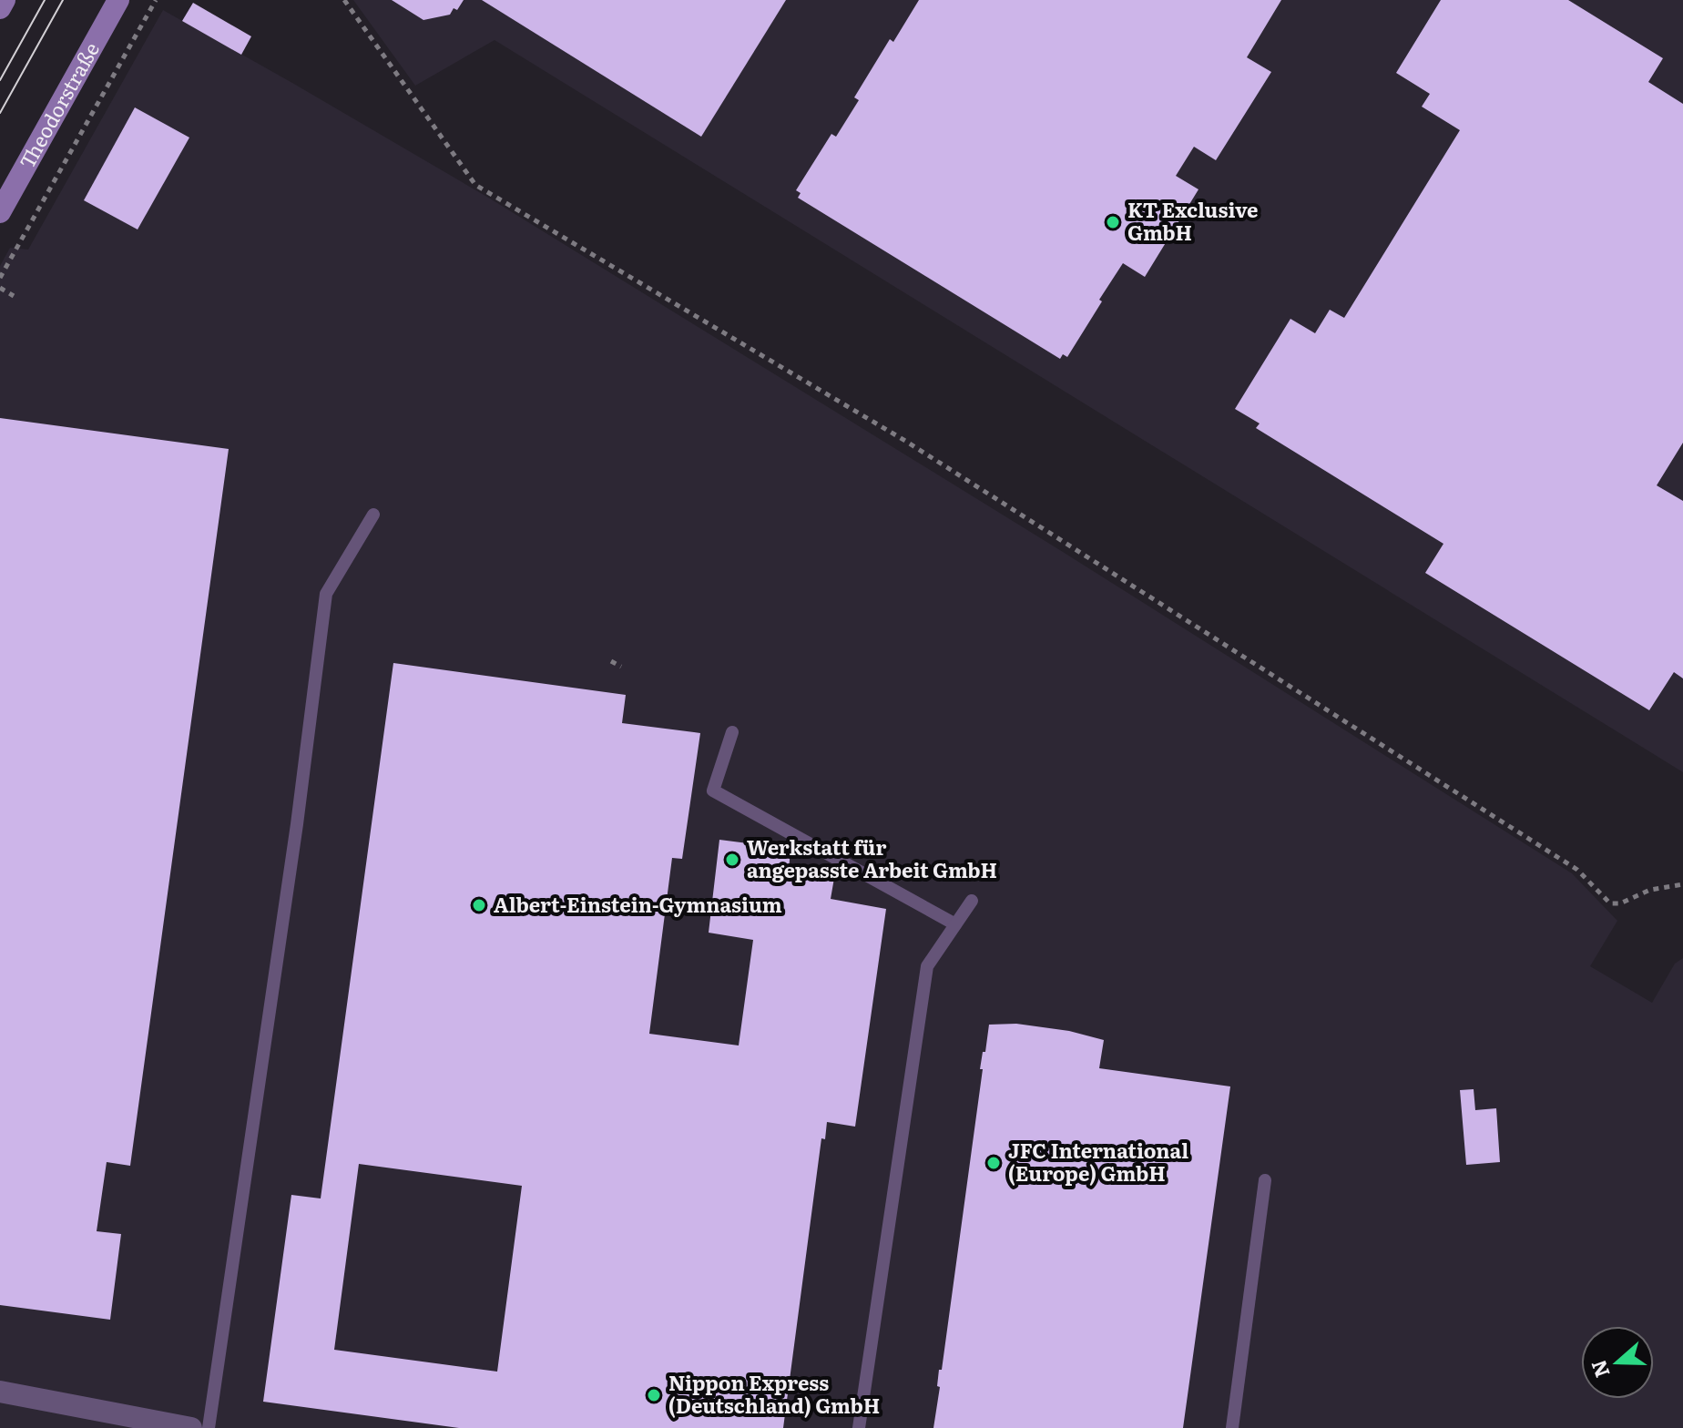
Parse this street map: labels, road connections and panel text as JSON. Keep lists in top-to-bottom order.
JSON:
{
  "streets": {
    "main road": ["Theodorstraße"]
  },
  "places": [
    "KT Exclusive GmbH",
    "Werkstatt für angepasste Arbeit GmbH",
    "Albert-Einstein-Gymnasium",
    "JFC International (Europe) GmbH",
    "Nippon Express (Deutschland) GmbH"
  ],
  "north": "left"
}
